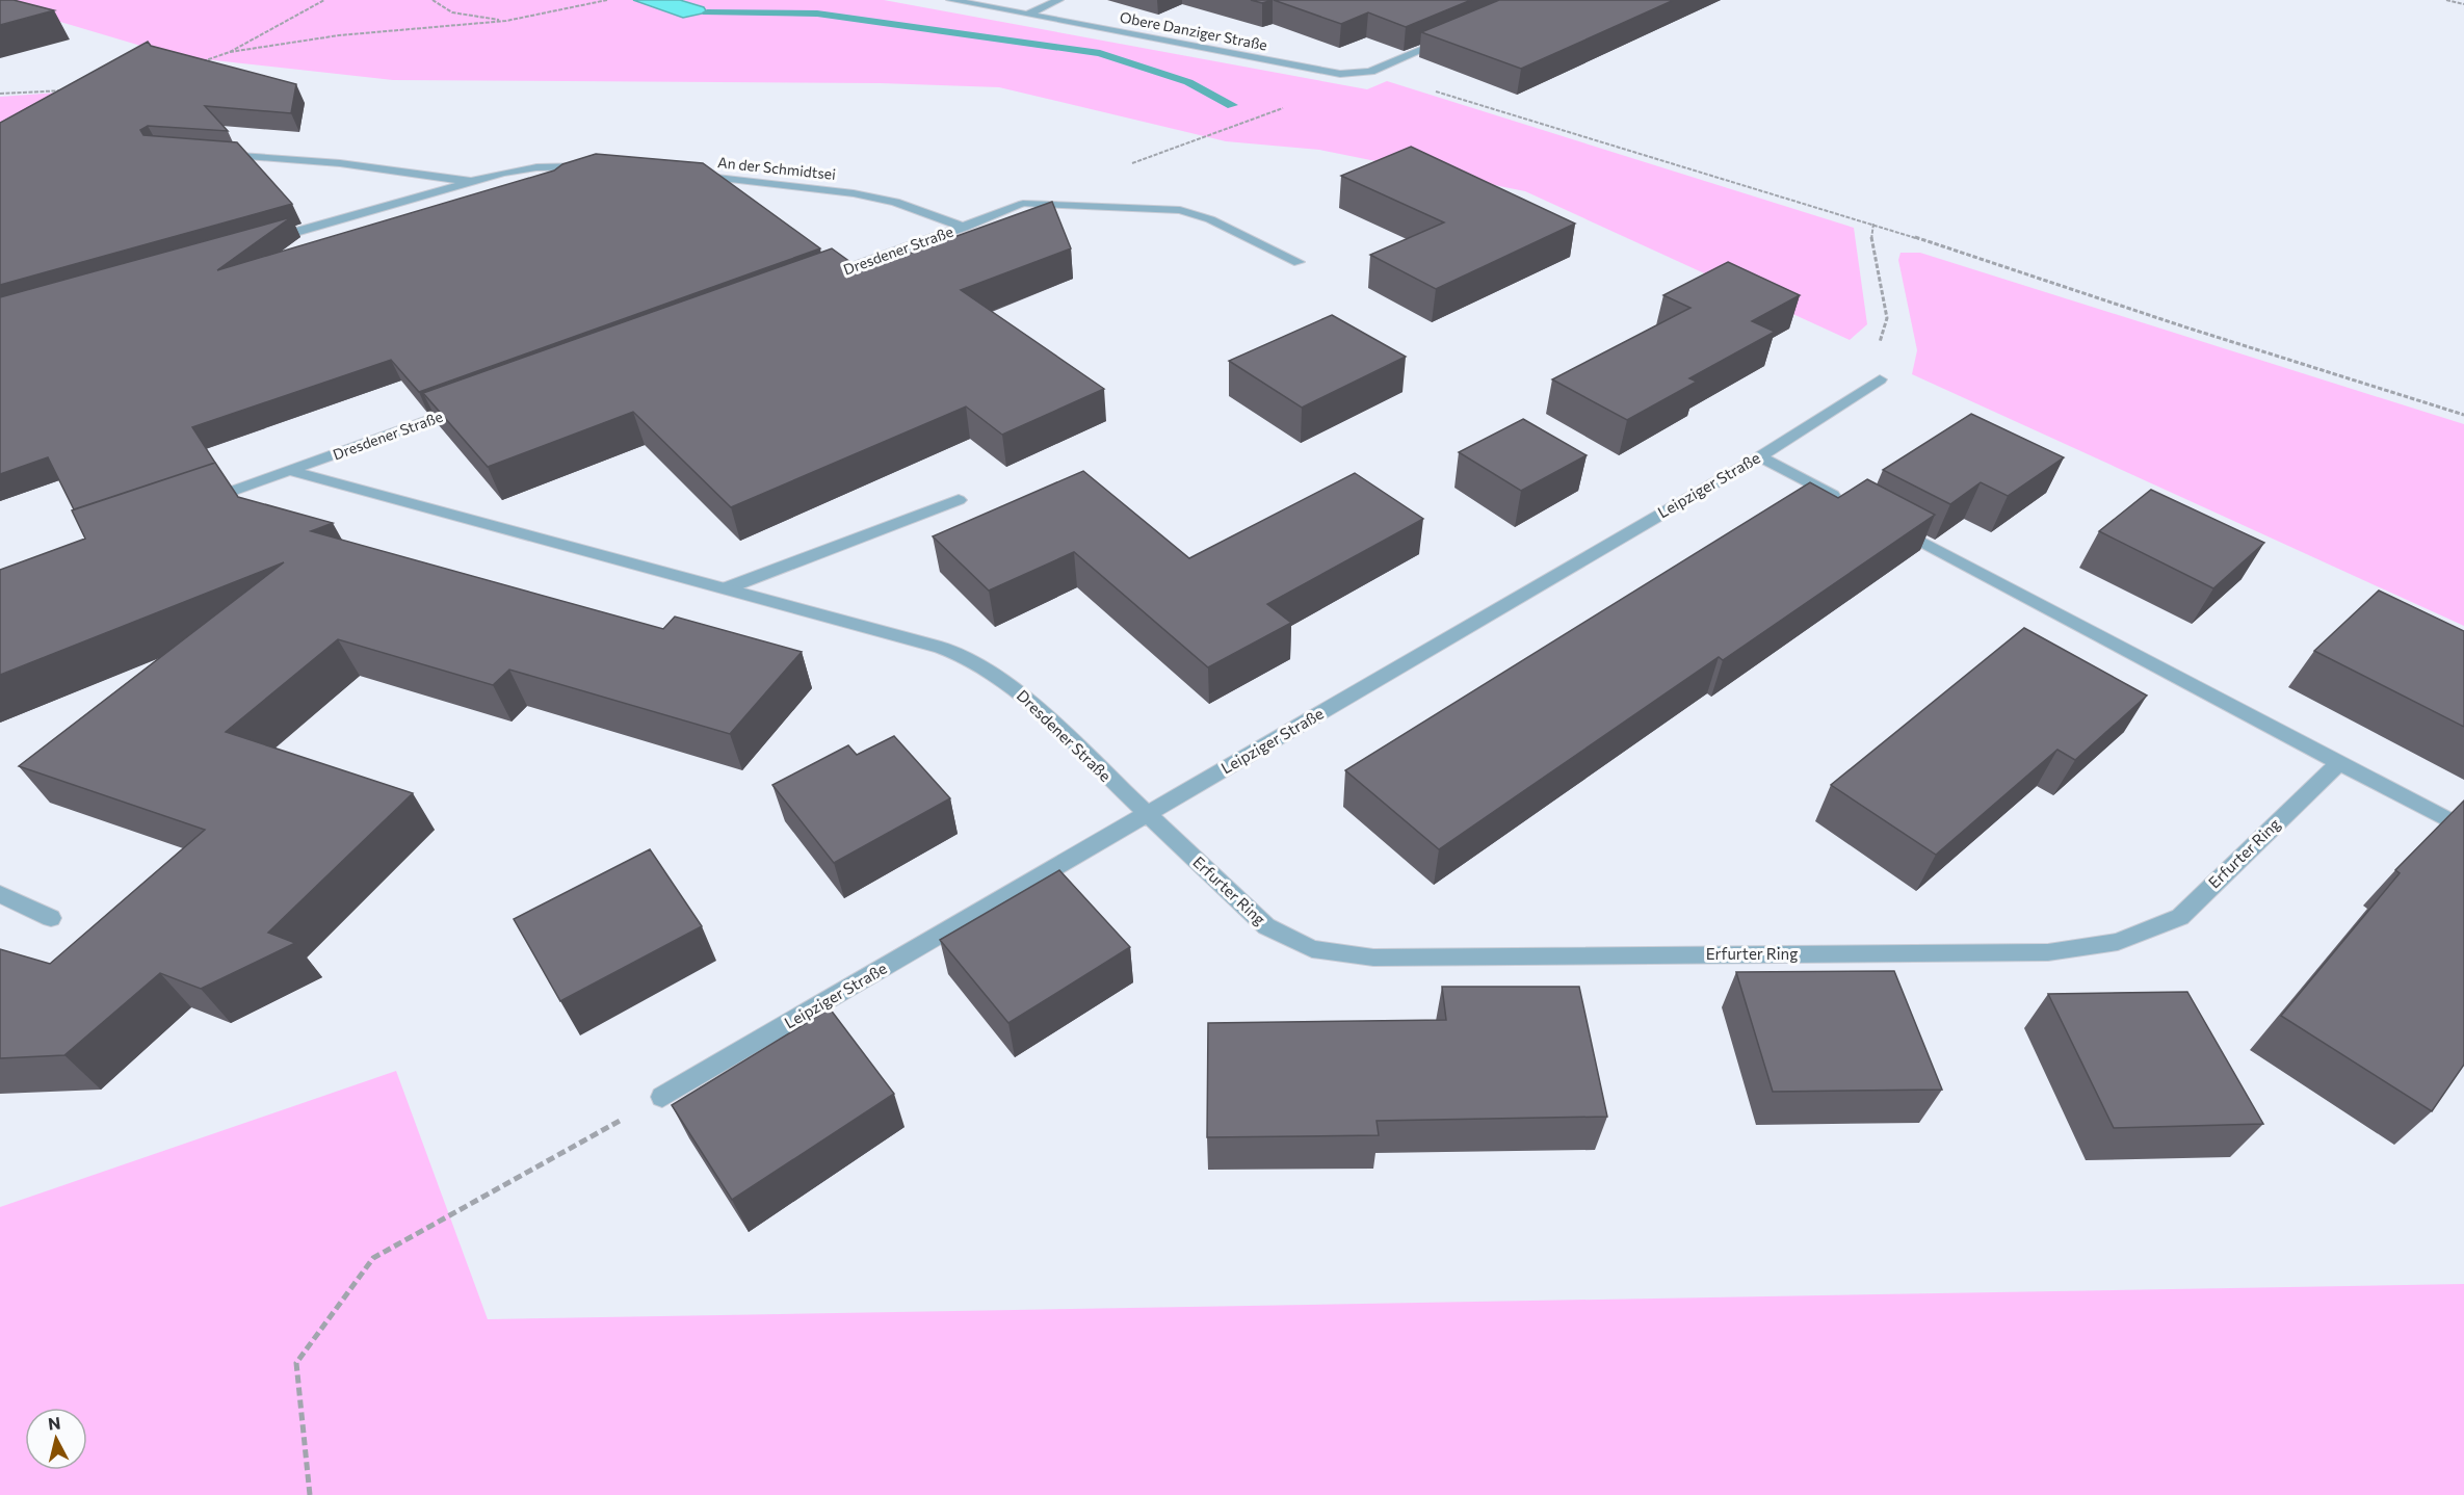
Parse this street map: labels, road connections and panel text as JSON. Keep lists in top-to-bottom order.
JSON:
{
  "streets": {
    "street": [
      "Obere Danziger Straße",
      "An der Schmidtsei",
      "Dresdener Straße",
      "Leipziger Straße",
      "Erfurter Ring"
    ]
  },
  "crossings": [
    ["An der Schmidtsei", "Dresdener Straße"],
    ["Dresdener Straße", "Leipziger Straße"],
    ["Dresdener Straße", "Erfurter Ring"],
    ["Leipziger Straße", "Erfurter Ring"]
  ],
  "north": "top"
}
